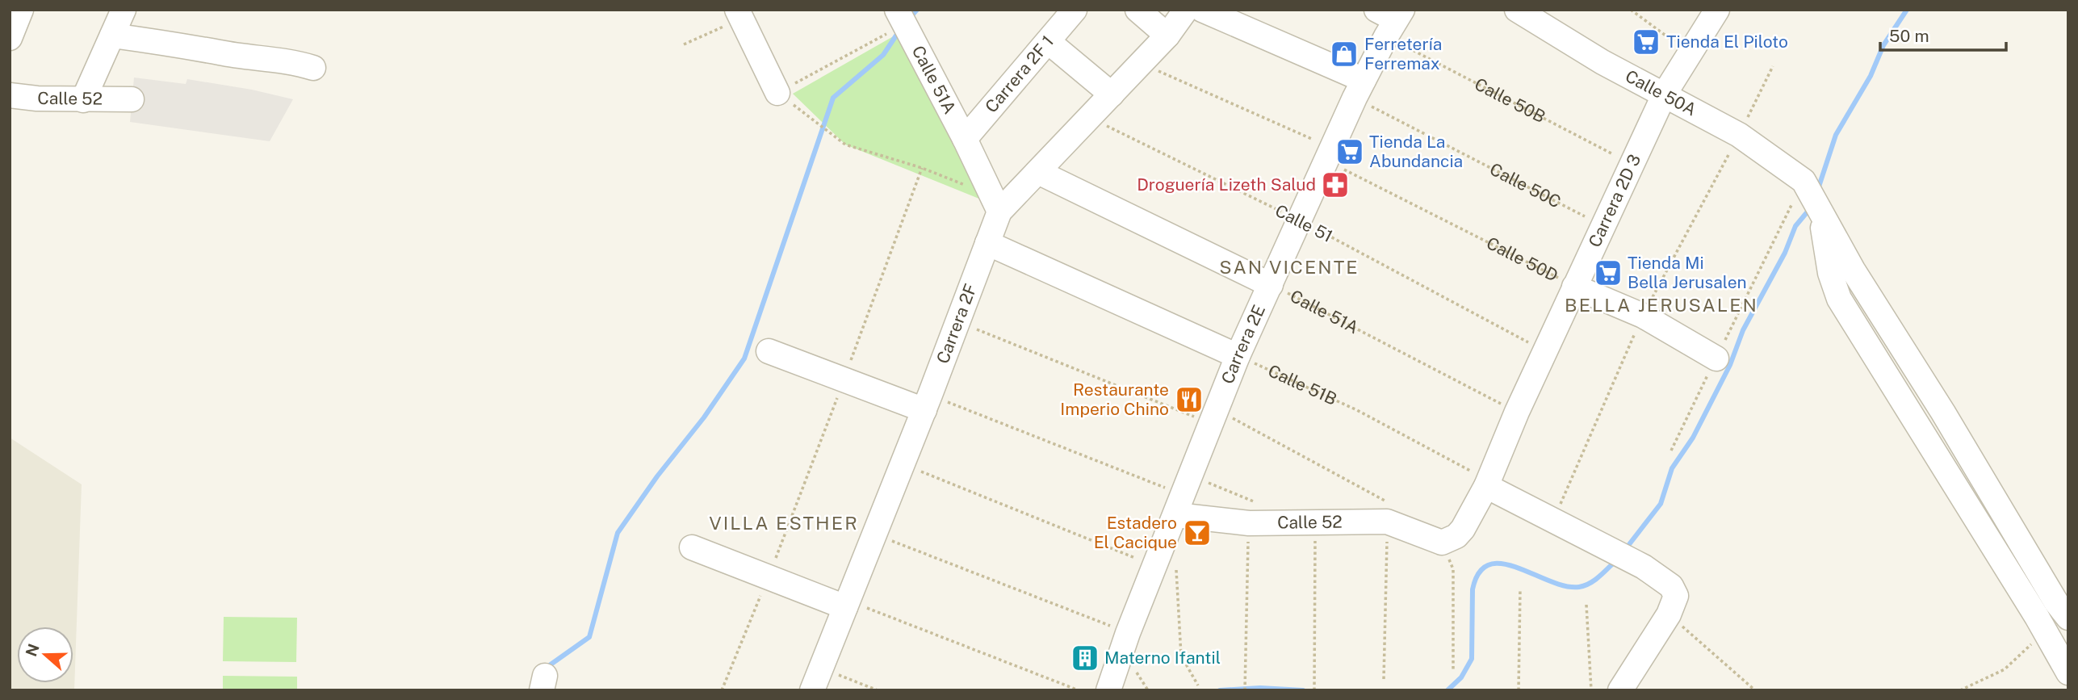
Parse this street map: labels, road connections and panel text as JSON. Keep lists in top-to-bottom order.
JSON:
{
  "streets": {
    "street": [
      "Carrera 2F 1",
      "Calle 51A",
      "Calle 50A",
      "Calle 52",
      "Carrera 2D 3",
      "Calle 50D",
      "Carrera 2F",
      "Carrera 2E"
    ],
    "path": [
      "Calle 50B",
      "Calle 50C",
      "Calle 51",
      "Calle 51B"
    ]
  },
  "crossings": [
    ["Carrera 2F 1", "Calle 51A"],
    ["Calle 51A", "Carrera 2D 3"],
    ["Calle 51A", "Carrera 2F"],
    ["Calle 51A", "Carrera 2E"],
    ["Calle 50A", "Carrera 2D 3"],
    ["Calle 52", "Carrera 2D 3"],
    ["Calle 52", "Carrera 2E"],
    ["Calle 50B", "Carrera 2D 3"],
    ["Calle 50B", "Carrera 2E"],
    ["Calle 50C", "Carrera 2D 3"],
    ["Calle 50C", "Carrera 2E"],
    ["Carrera 2D 3", "Calle 51"],
    ["Carrera 2D 3", "Calle 50D"],
    ["Carrera 2D 3", "Calle 51B"],
    ["Calle 51", "Carrera 2F"],
    ["Calle 51", "Carrera 2E"],
    ["Calle 50D", "Carrera 2F"],
    ["Calle 50D", "Carrera 2E"],
    ["Carrera 2E", "Calle 51B"]
  ],
  "districts": ["SAN VICENTE", "BELLA JERUSALEN", "VILLA ESTHER"],
  "places": {
    "supermarket": ["Tienda El Piloto", "Tienda La Abundancia", "Tienda Mi Bella Jerusalen"],
    "shop": ["Ferretería Ferremax"],
    "pharmacy": ["Droguería Lizeth Salud"],
    "restaurant": ["Restaurante Imperio Chino"],
    "bar": ["Estadero El Cacique"],
    "building": ["Materno Ifantil"]
  },
  "scale_bar": "50 m",
  "north": "left"
}
